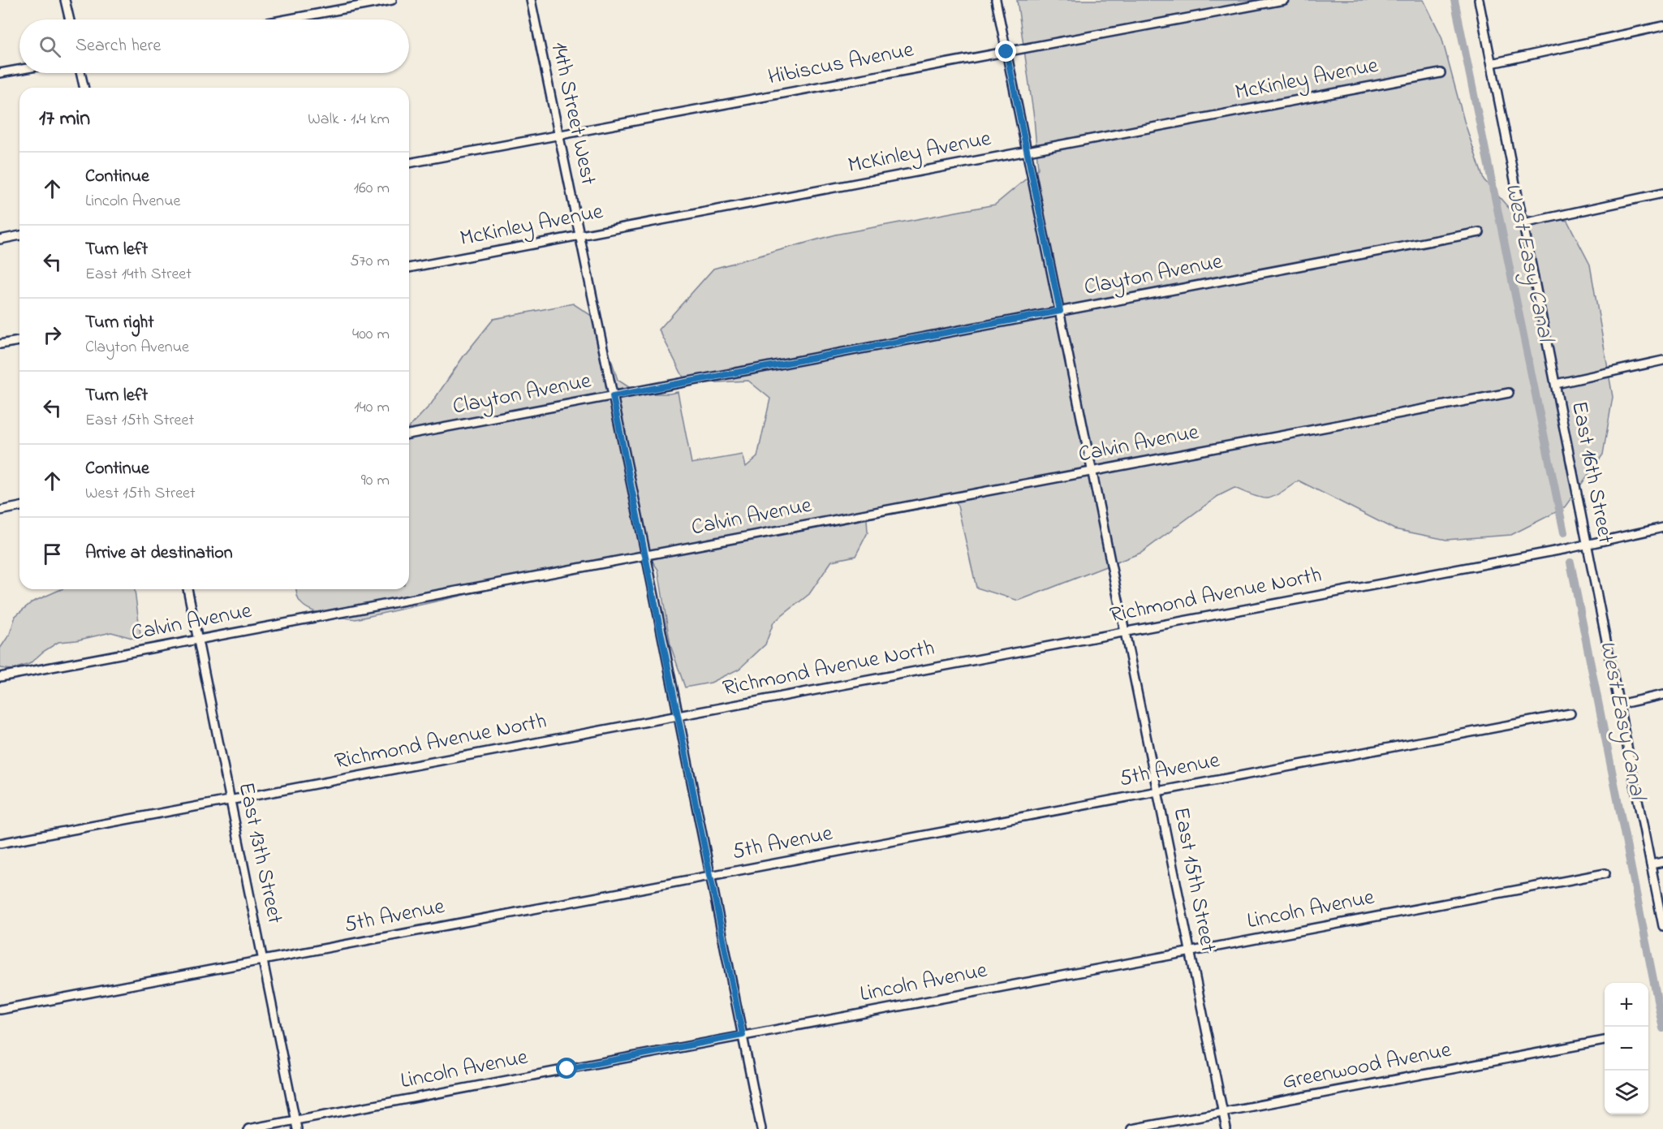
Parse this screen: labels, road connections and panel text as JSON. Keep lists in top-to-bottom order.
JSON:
{
  "streets": {
    "street": [
      "Hibiscus Avenue",
      "McKinley Avenue",
      "14th Street West",
      "Clayton Avenue",
      "Calvin Avenue",
      "East 16th Street",
      "Richmond Avenue North",
      "5th Avenue",
      "East 13th Street",
      "East 15th Street",
      "Lincoln Avenue",
      "Greenwood Avenue"
    ]
  },
  "crossings": [
    ["Hibiscus Avenue", "14th Street West"],
    ["Hibiscus Avenue", "East 15th Street"],
    ["McKinley Avenue", "14th Street West"],
    ["McKinley Avenue", "East 15th Street"],
    ["14th Street West", "Clayton Avenue"],
    ["14th Street West", "Calvin Avenue"],
    ["14th Street West", "Richmond Avenue North"],
    ["14th Street West", "5th Avenue"],
    ["14th Street West", "Lincoln Avenue"],
    ["Clayton Avenue", "East 15th Street"],
    ["Calvin Avenue", "East 13th Street"],
    ["Calvin Avenue", "East 15th Street"],
    ["East 16th Street", "Richmond Avenue North"],
    ["Richmond Avenue North", "East 13th Street"],
    ["Richmond Avenue North", "East 15th Street"],
    ["5th Avenue", "East 13th Street"],
    ["5th Avenue", "East 15th Street"],
    ["East 13th Street", "Lincoln Avenue"],
    ["East 15th Street", "Lincoln Avenue"],
    ["East 15th Street", "Greenwood Avenue"]
  ],
  "water": ["West Easy Canal"],
  "page": {
    "search": "Search here",
    "heading": ["17 min", "Walk · 1.4 km"],
    "list": [
      ["Continue", "Lincoln Avenue", "160 m"],
      ["Turn left", "East 14th Street", "570 m"],
      ["Turn right", "Clayton Avenue", "400 m"],
      ["Turn left", "East 15th Street", "140 m"],
      ["Continue", "West 15th Street", "90 m"],
      "Arrive at destination"
    ],
    "map_buttons": ["+", "−"]
  }
}
